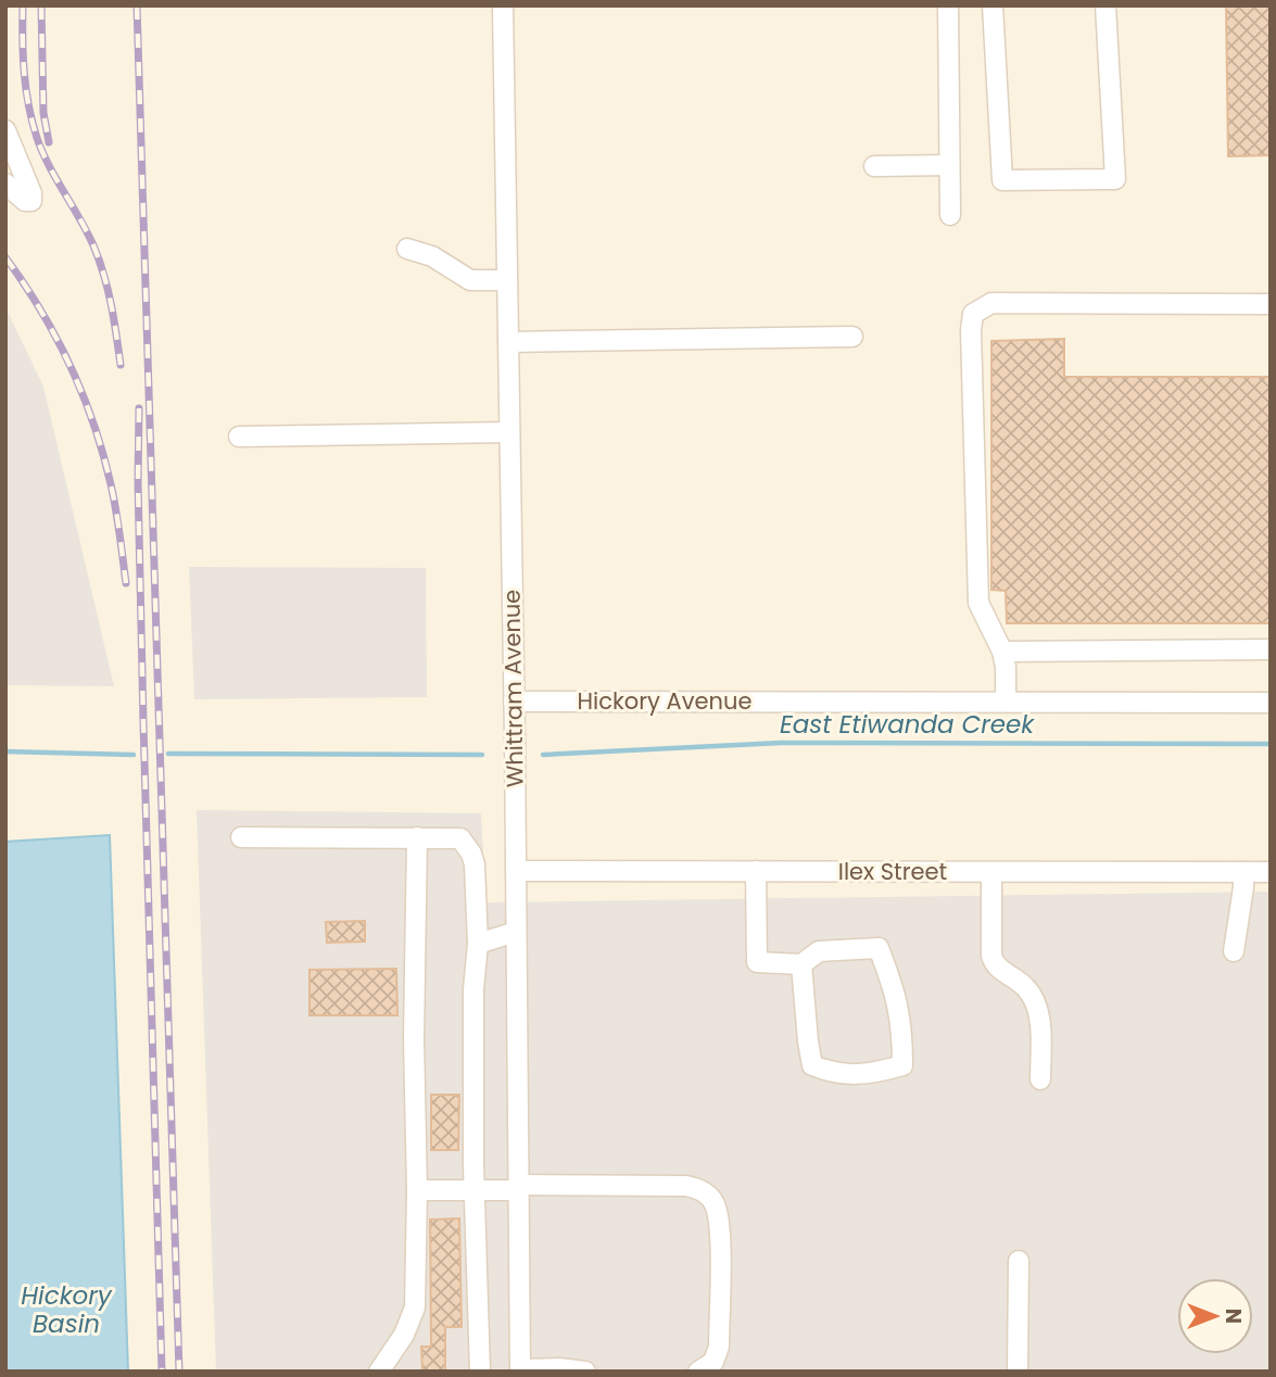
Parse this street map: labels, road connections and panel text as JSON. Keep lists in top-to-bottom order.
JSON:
{
  "streets": {
    "street": ["Whittram Avenue", "Hickory Avenue", "Ilex Street"]
  },
  "crossings": [
    ["Whittram Avenue", "Hickory Avenue"],
    ["Whittram Avenue", "Ilex Street"]
  ],
  "water": ["East Etiwanda Creek", "Hickory Basin"],
  "north": "right"
}
